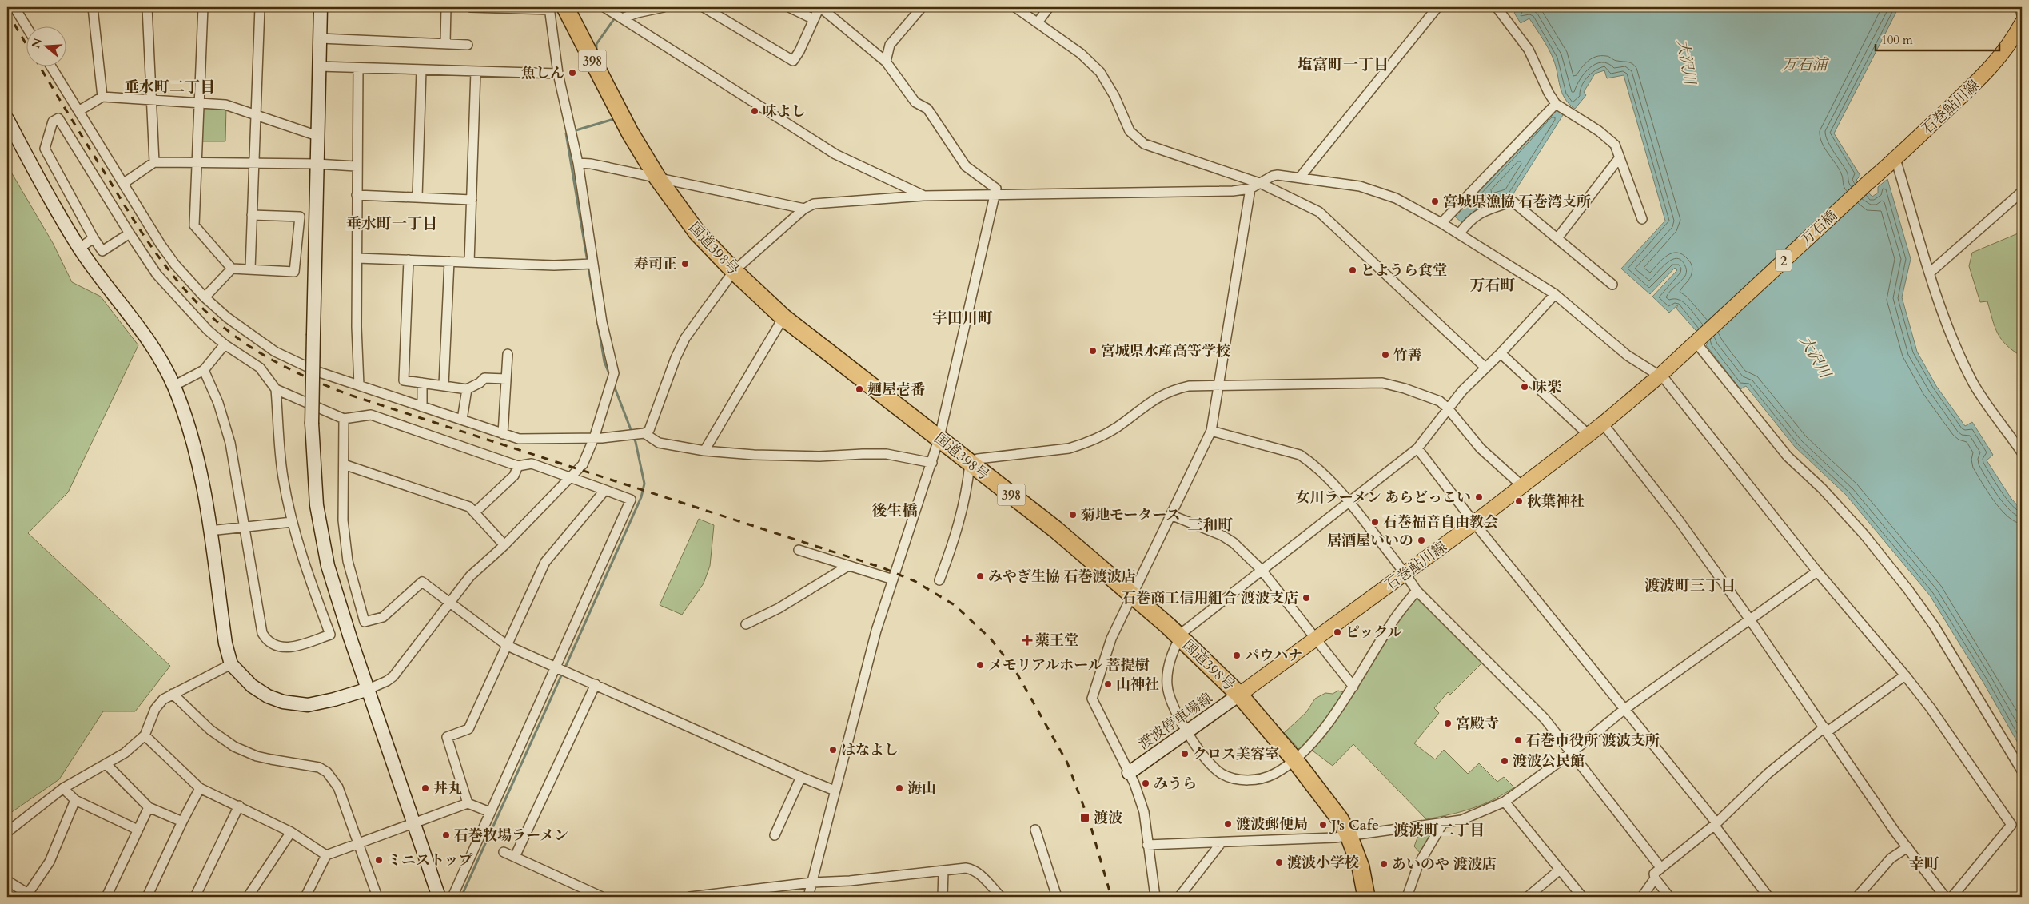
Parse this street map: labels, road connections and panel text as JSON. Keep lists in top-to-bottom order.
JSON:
{
  "streets": {
    "highway": ["398", "国道398号"],
    "main road": ["石巻鮎川線", "万石橋", "2"],
    "street": ["渡波停車場線"]
  },
  "crossings": [
    ["石巻鮎川線", "万石橋"],
    ["石巻鮎川線", "国道398号"],
    ["石巻鮎川線", "渡波停車場線"],
    ["国道398号", "渡波停車場線"]
  ],
  "districts": [
    "塩富町一丁目",
    "垂水町二丁目",
    "垂水町一丁目",
    "万石町",
    "宇田川町",
    "後生橋",
    "三和町",
    "渡波町三丁目",
    "渡波町二丁目",
    "幸町"
  ],
  "water": ["大沢川", "万石浦"],
  "places": {
    "other": [
      "魚しん",
      "味よし",
      "宮城県漁協 石巻湾支所",
      "寿司正",
      "とようら食堂",
      "宮城県水産高等学校",
      "竹善",
      "味楽",
      "麺屋壱番",
      "女川ラーメン あらどっこい",
      "秋葉神社",
      "菊地モータース",
      "石巻福音自由教会",
      "居酒屋いいの",
      "みやぎ生協 石巻渡波店",
      "石巻商工信用組合 渡波支店",
      "ピックル",
      "パウハナ",
      "メモリアルホール 菩提樹",
      "山神社",
      "宮殿寺",
      "石巻市役所 渡波支所",
      "はなよし",
      "クロス美容室",
      "渡波公民館",
      "みうら",
      "丼丸",
      "海山",
      "渡波郵便局",
      "J's Cafe",
      "石巻牧場ラーメン",
      "ミニストップ",
      "渡波小学校",
      "あいのや 渡波店"
    ],
    "health": ["薬王堂"],
    "transit": ["渡波"]
  },
  "scale_bar": "100 m",
  "north": "left"
}
